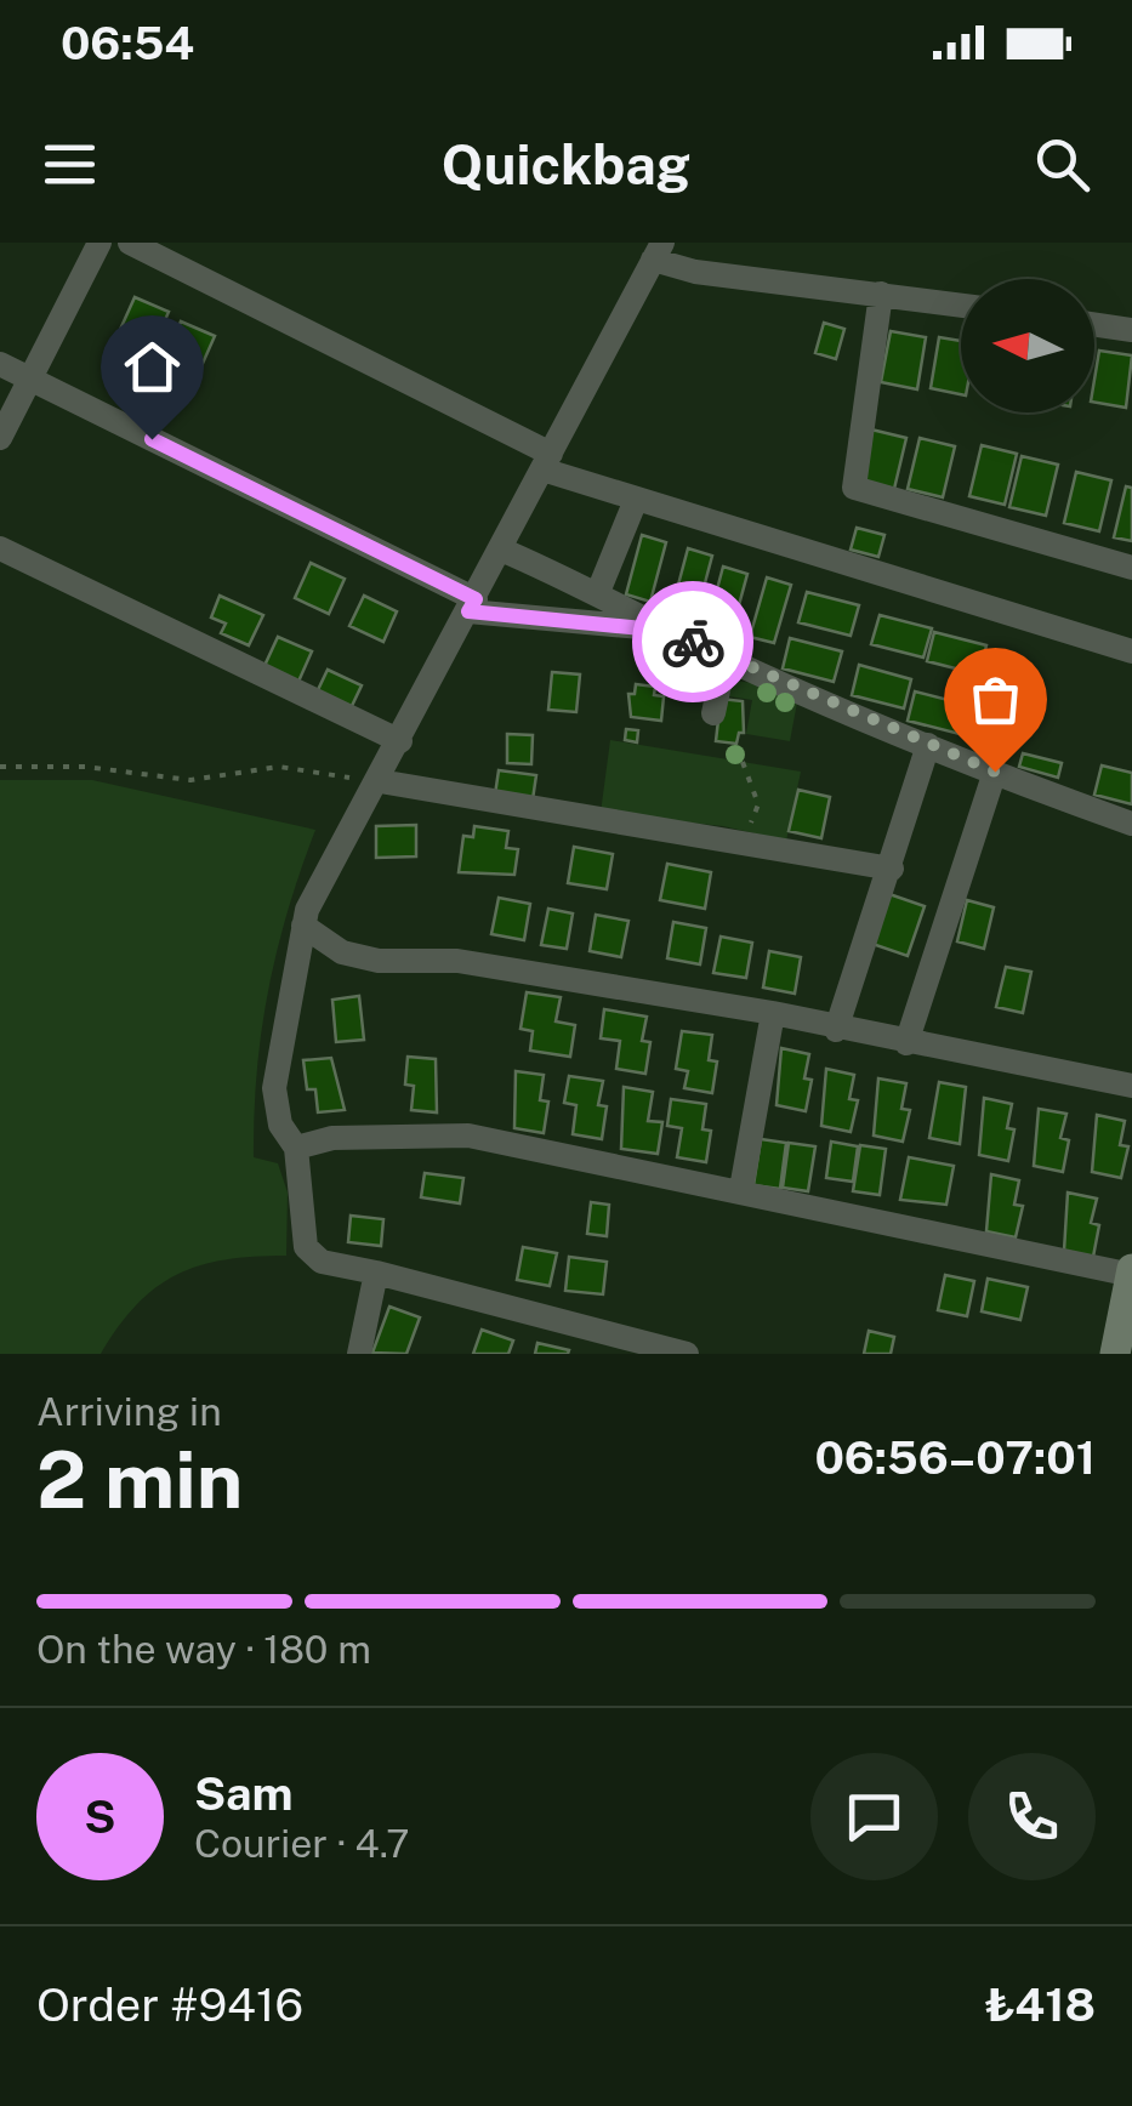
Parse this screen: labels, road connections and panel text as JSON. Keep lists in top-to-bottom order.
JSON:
{
  "north": "left",
  "page": {
    "status": "06:54",
    "header": "Quickbag",
    "heading": ["2 min", "Arriving in", "06:56–07:01"],
    "panel": [
      "Sam",
      "Courier · 4.7",
      "Order #9416",
      "₺418"
    ],
    "bar": "On the way · 180 m",
    "round": "S"
  }
}
